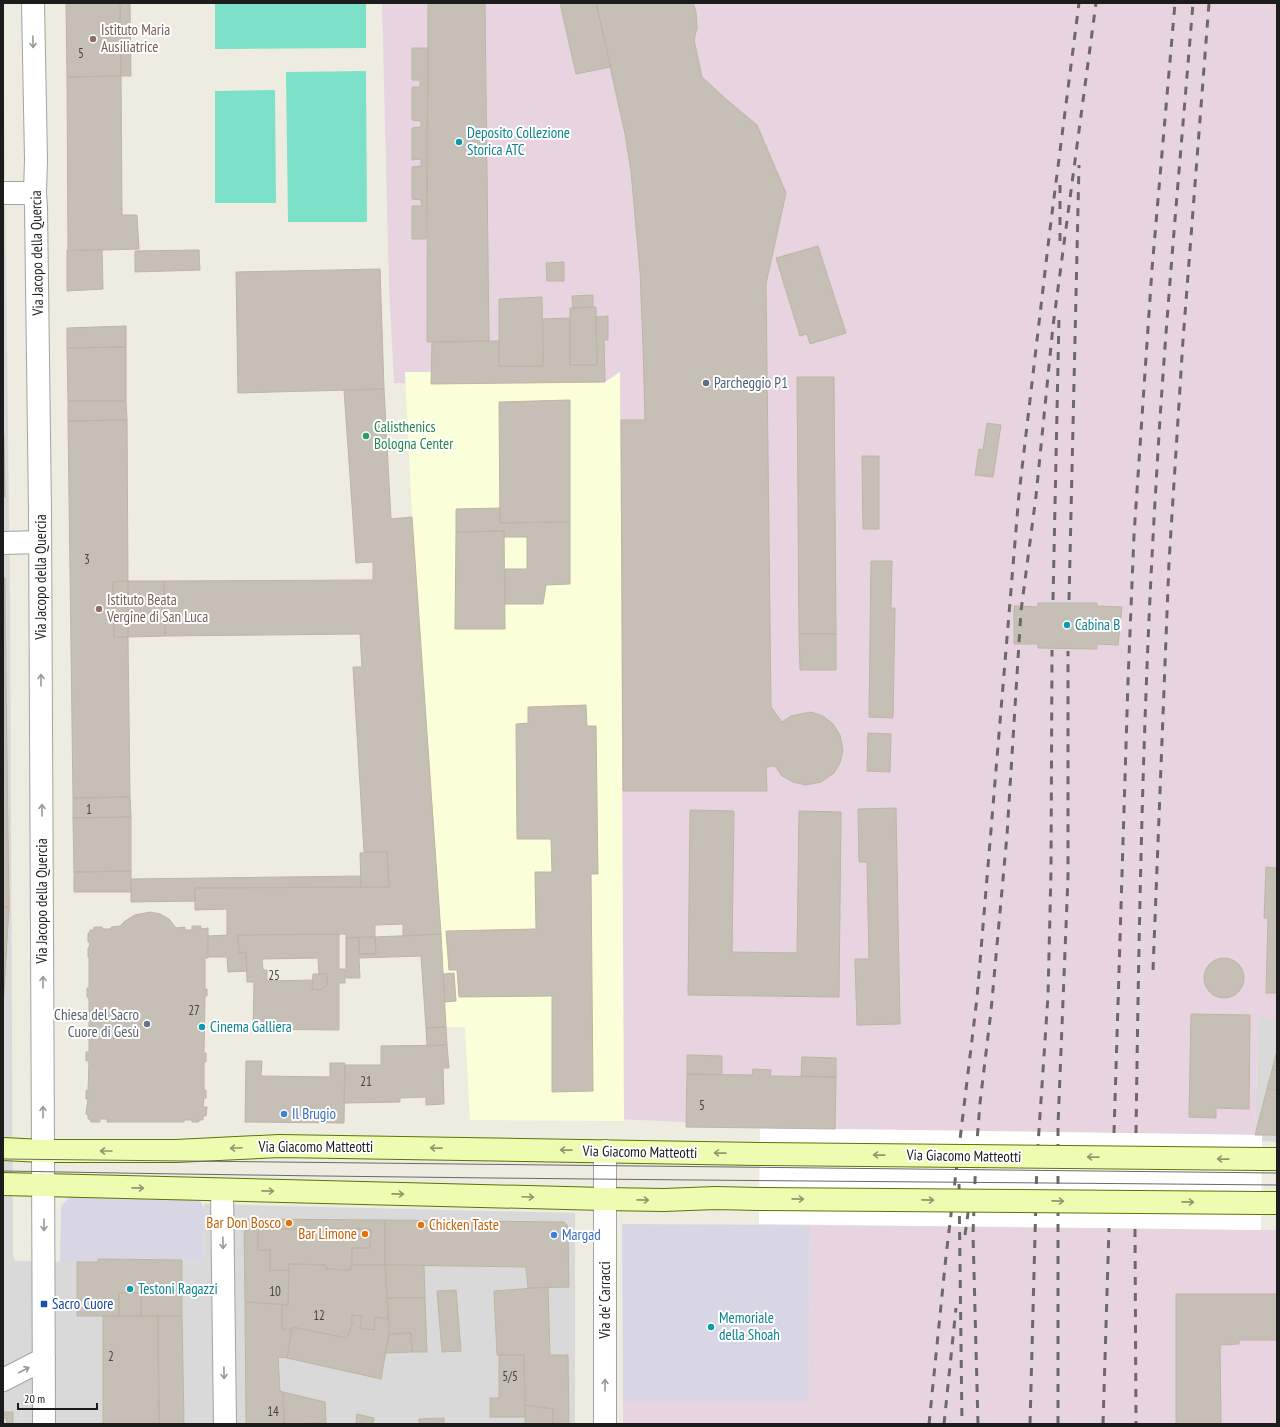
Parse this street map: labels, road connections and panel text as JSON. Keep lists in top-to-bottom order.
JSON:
{
  "streets": {
    "main road": ["Via Giacomo Matteotti"],
    "street": ["Via Jacopo della Quercia", "Via de' Carracci"]
  },
  "crossings": [
    ["Via Jacopo della Quercia", "Via Giacomo Matteotti"],
    ["Via Giacomo Matteotti", "Via de' Carracci"]
  ],
  "one_way": ["Via de' Carracci"],
  "places": {
    "other": [
      "Istituto Maria Ausiliatrice",
      "Deposito Collezione Storica ATC",
      "Parcheggio P1",
      "Calisthenics Bologna Center",
      "Istituto Beata Vergine di San Luca",
      "Cabina B",
      "Chiesa del Sacro Cuore di Gesù",
      "Cinema Galliera",
      "Il Brugio",
      "Bar Don Bosco",
      "Chicken Taste",
      "Bar Limone",
      "Margad",
      "Testoni Ragazzi",
      "Memoriale della Shoah"
    ],
    "transit": ["Sacro Cuore"]
  },
  "house_numbers": [
    "5",
    "3",
    "1",
    "25",
    "27",
    "21",
    "5",
    "10",
    "12",
    "2",
    "5/5",
    "14"
  ],
  "scale_bar": "20 m"
}
